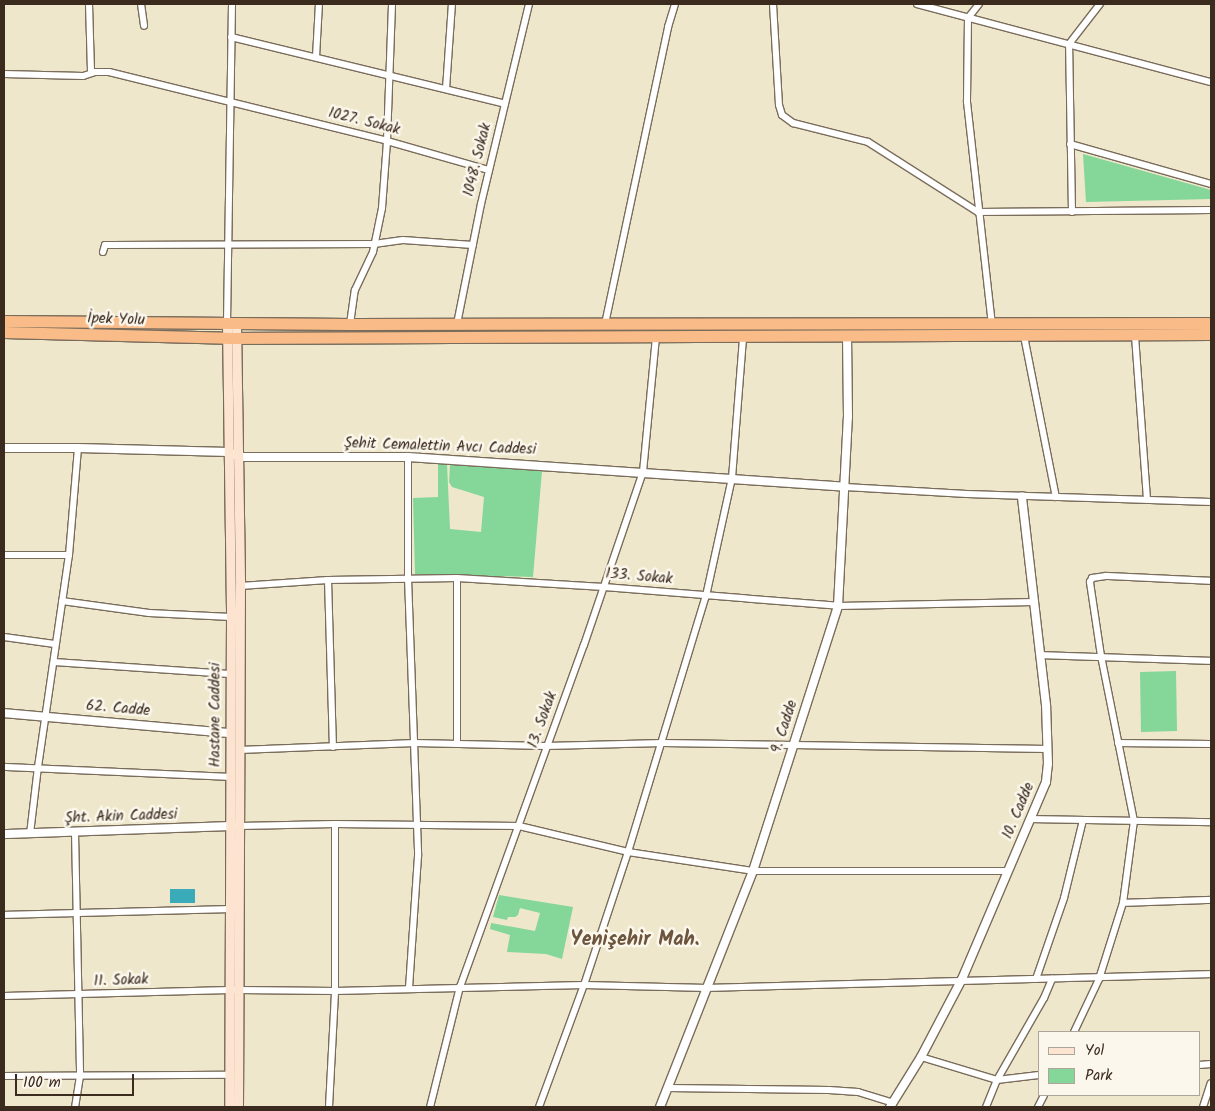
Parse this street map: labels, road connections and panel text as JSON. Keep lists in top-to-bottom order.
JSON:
{
  "streets": {
    "highway": ["İpek Yolu"],
    "main road": ["Hastane Caddesi"],
    "street": [
      "1027. Sokak",
      "1048. Sokak",
      "Şehit Cemalettin Avcı Caddesi",
      "133. Sokak",
      "62. Cadde",
      "13. Sokak",
      "9. Cadde",
      "10. Cadde",
      "Şht. Akin Caddesi",
      "11. Sokak"
    ]
  },
  "crossings": [
    ["1027. Sokak", "1048. Sokak"],
    ["İpek Yolu", "Hastane Caddesi"],
    ["İpek Yolu", "13. Sokak"],
    ["İpek Yolu", "9. Cadde"],
    ["Şehit Cemalettin Avcı Caddesi", "Hastane Caddesi"],
    ["Şehit Cemalettin Avcı Caddesi", "13. Sokak"],
    ["Şehit Cemalettin Avcı Caddesi", "9. Cadde"],
    ["133. Sokak", "Hastane Caddesi"],
    ["133. Sokak", "13. Sokak"],
    ["133. Sokak", "9. Cadde"],
    ["133. Sokak", "10. Cadde"],
    ["62. Cadde", "Hastane Caddesi"],
    ["Hastane Caddesi", "Şht. Akin Caddesi"],
    ["Hastane Caddesi", "11. Sokak"],
    ["13. Sokak", "11. Sokak"],
    ["9. Cadde", "11. Sokak"],
    ["10. Cadde", "11. Sokak"]
  ],
  "districts": ["Yenişehir Mah."],
  "legend": ["Yol", "Park"],
  "scale_bar": "100 m"
}
